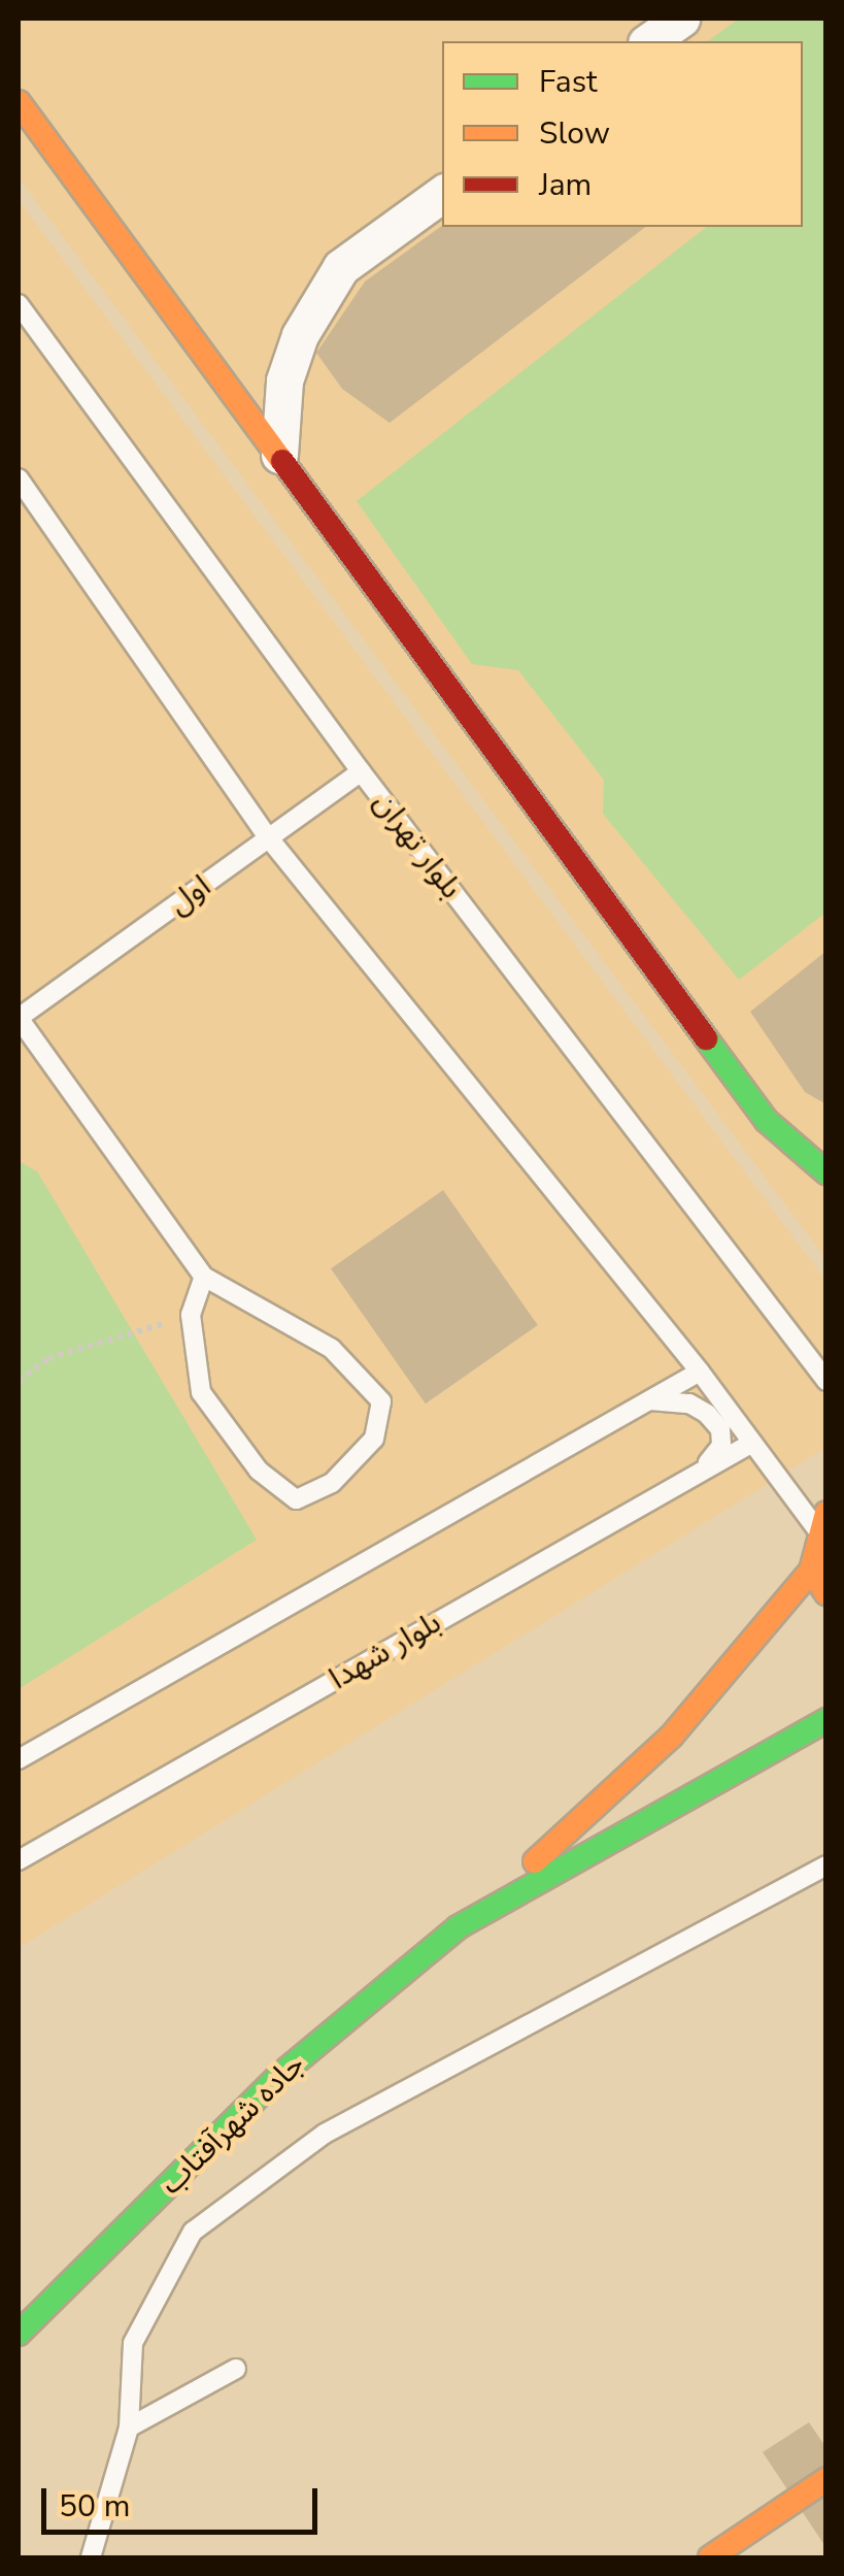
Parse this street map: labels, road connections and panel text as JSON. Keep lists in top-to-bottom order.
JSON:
{
  "streets": {
    "main road": ["جاده شهرآفتاب"],
    "lane": ["بلوار تهران", "اول", "بلوار شهدا"]
  },
  "crossings": [
    ["بلوار تهران", "اول"]
  ],
  "legend": ["Fast", "Slow", "Jam"],
  "scale_bar": "50 m"
}
